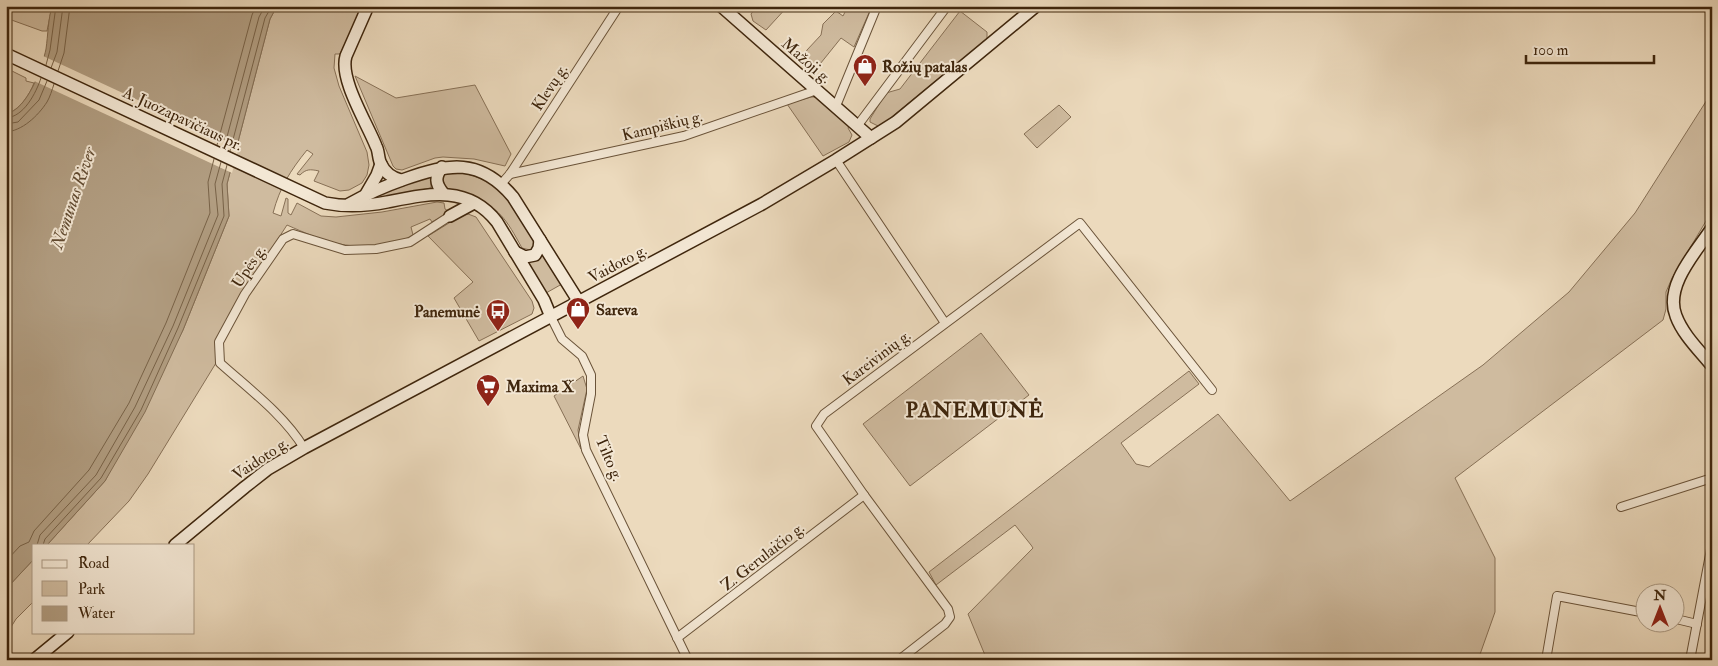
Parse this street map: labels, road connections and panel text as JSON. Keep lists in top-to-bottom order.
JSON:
{
  "streets": {
    "main road": [
      "Mažoji g.",
      "A. Juozapavičiaus pr.",
      "Vaidoto g.",
      "Tilto g."
    ],
    "street": [
      "Klevų g.",
      "Kampiškių g.",
      "Upės g.",
      "Kareivinių g.",
      "Z. Gerulaičio g."
    ]
  },
  "crossings": [
    ["Mažoji g.", "Kampiškių g."],
    ["Mažoji g.", "Vaidoto g."],
    ["Klevų g.", "Kampiškių g."],
    ["A. Juozapavičiaus pr.", "Tilto g."],
    ["Vaidoto g.", "Upės g."],
    ["Vaidoto g.", "Tilto g."],
    ["Kareivinių g.", "Z. Gerulaičio g."],
    ["Tilto g.", "Z. Gerulaičio g."]
  ],
  "districts": ["PANEMUNĖ"],
  "water": ["Nemunas River"],
  "places": {
    "shop": ["Rožių patalas", "Sareva"],
    "bus stop": ["Panemunė"],
    "supermarket": ["Maxima X"]
  },
  "legend": ["Road", "Park", "Water"],
  "scale_bar": "100 m",
  "north": "top"
}
